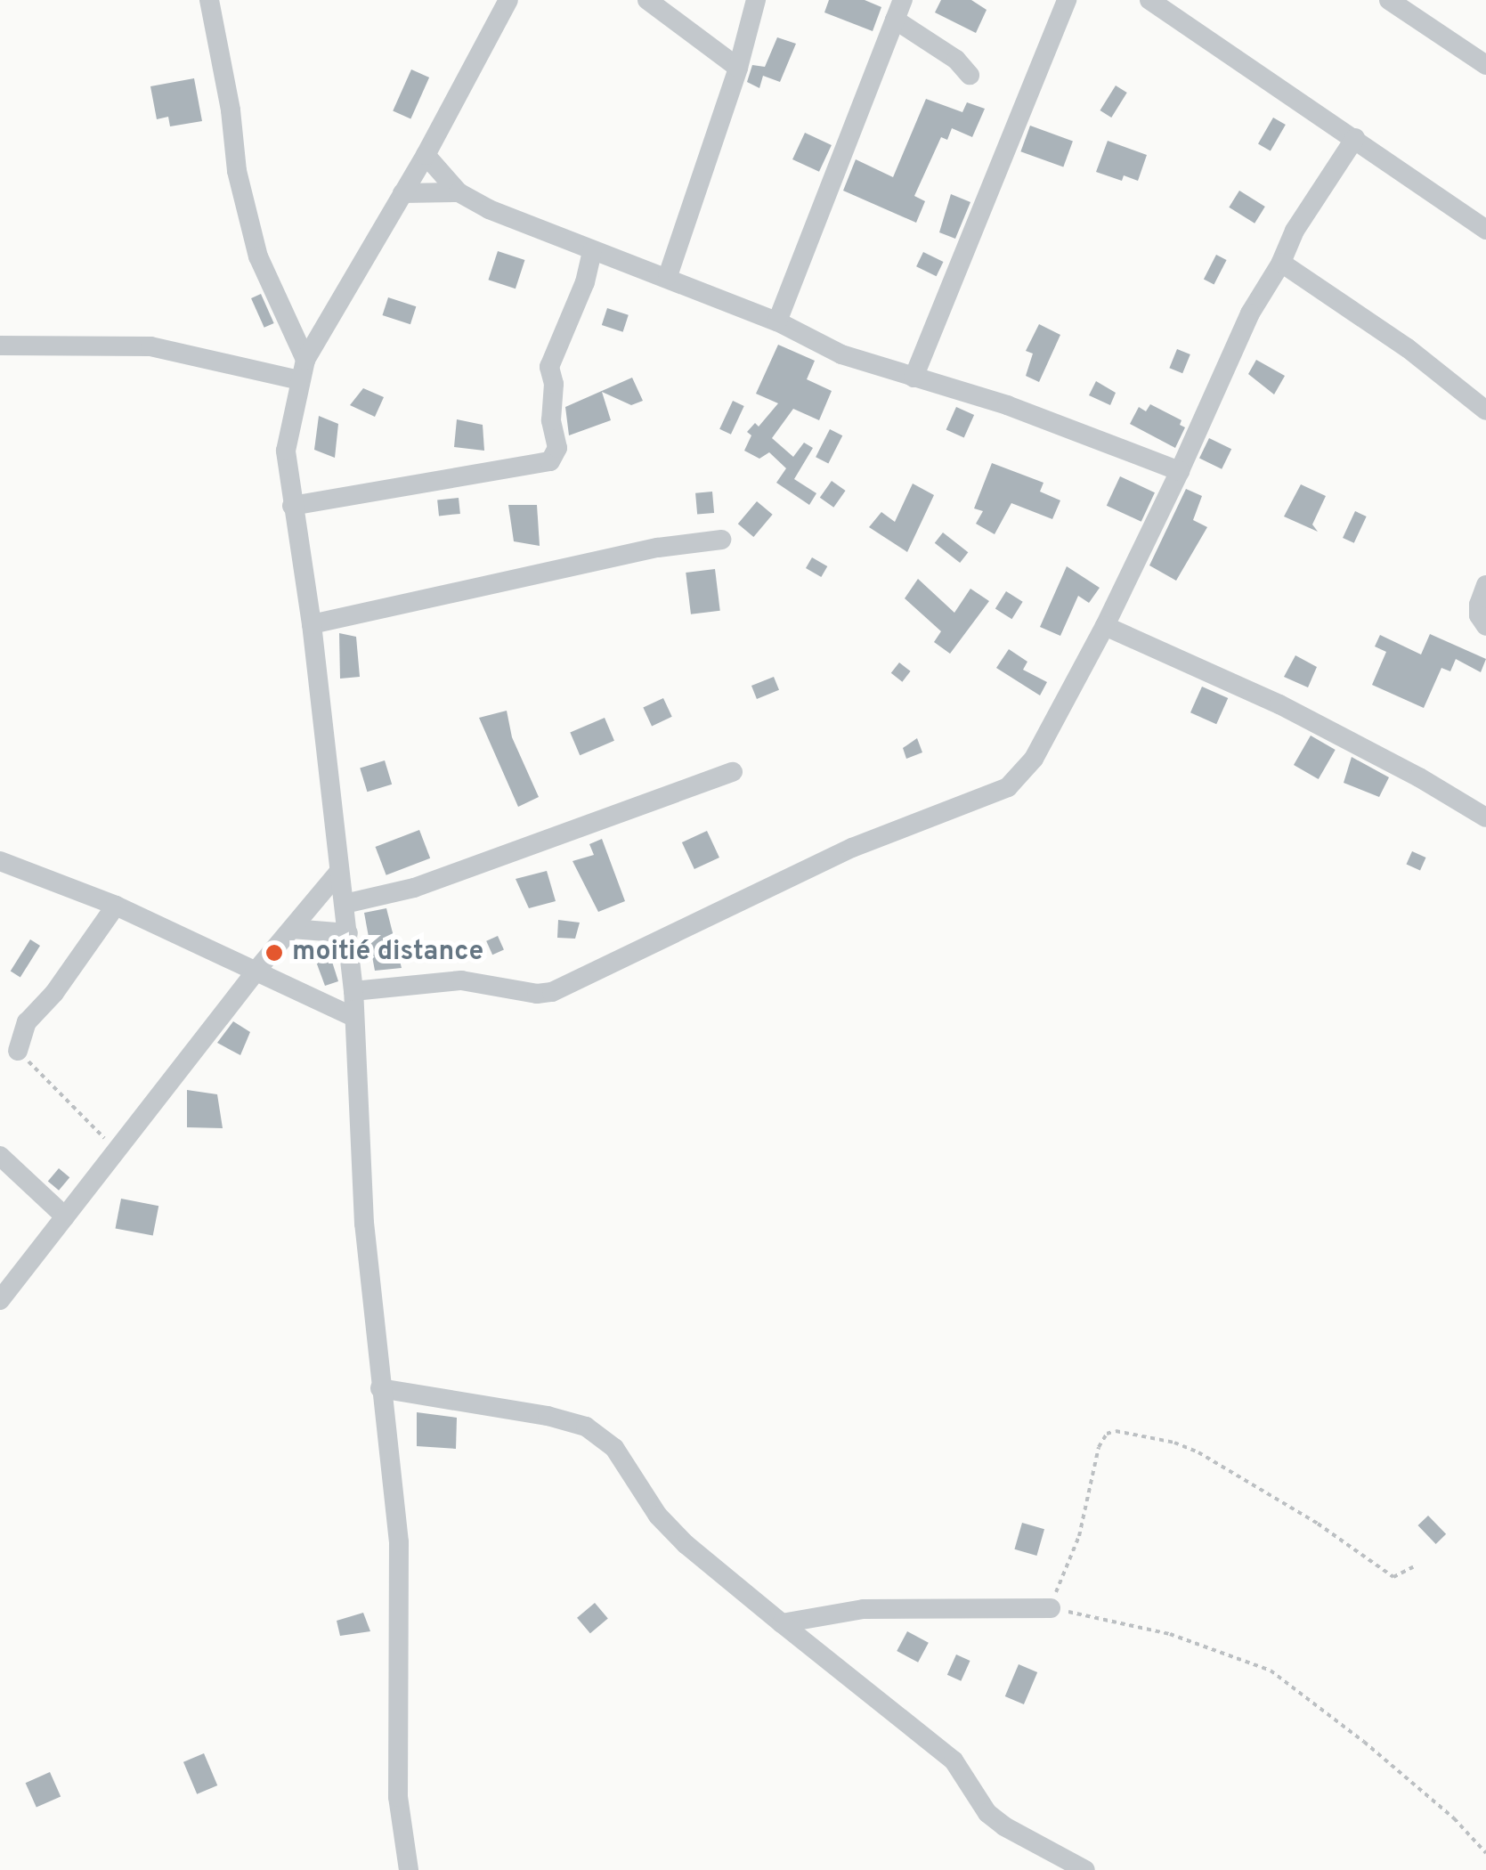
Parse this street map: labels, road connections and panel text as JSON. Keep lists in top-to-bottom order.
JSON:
{
  "places": ["moitié distance"]
}
